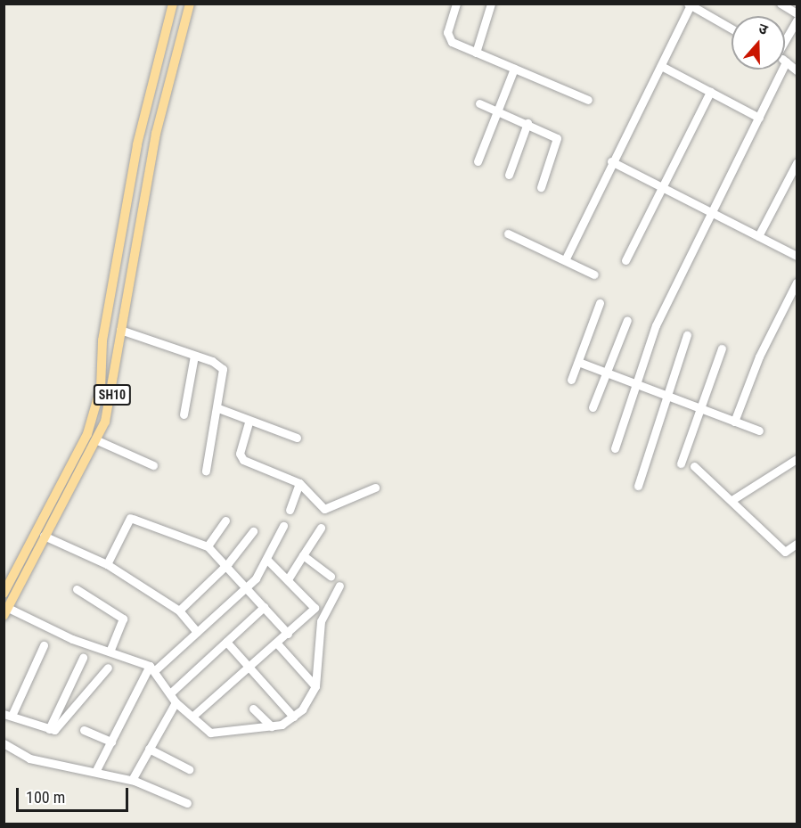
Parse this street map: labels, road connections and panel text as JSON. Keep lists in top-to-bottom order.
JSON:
{
  "streets": {
    "main road": ["SH10"]
  },
  "scale_bar": "100 m",
  "north": "top"
}
